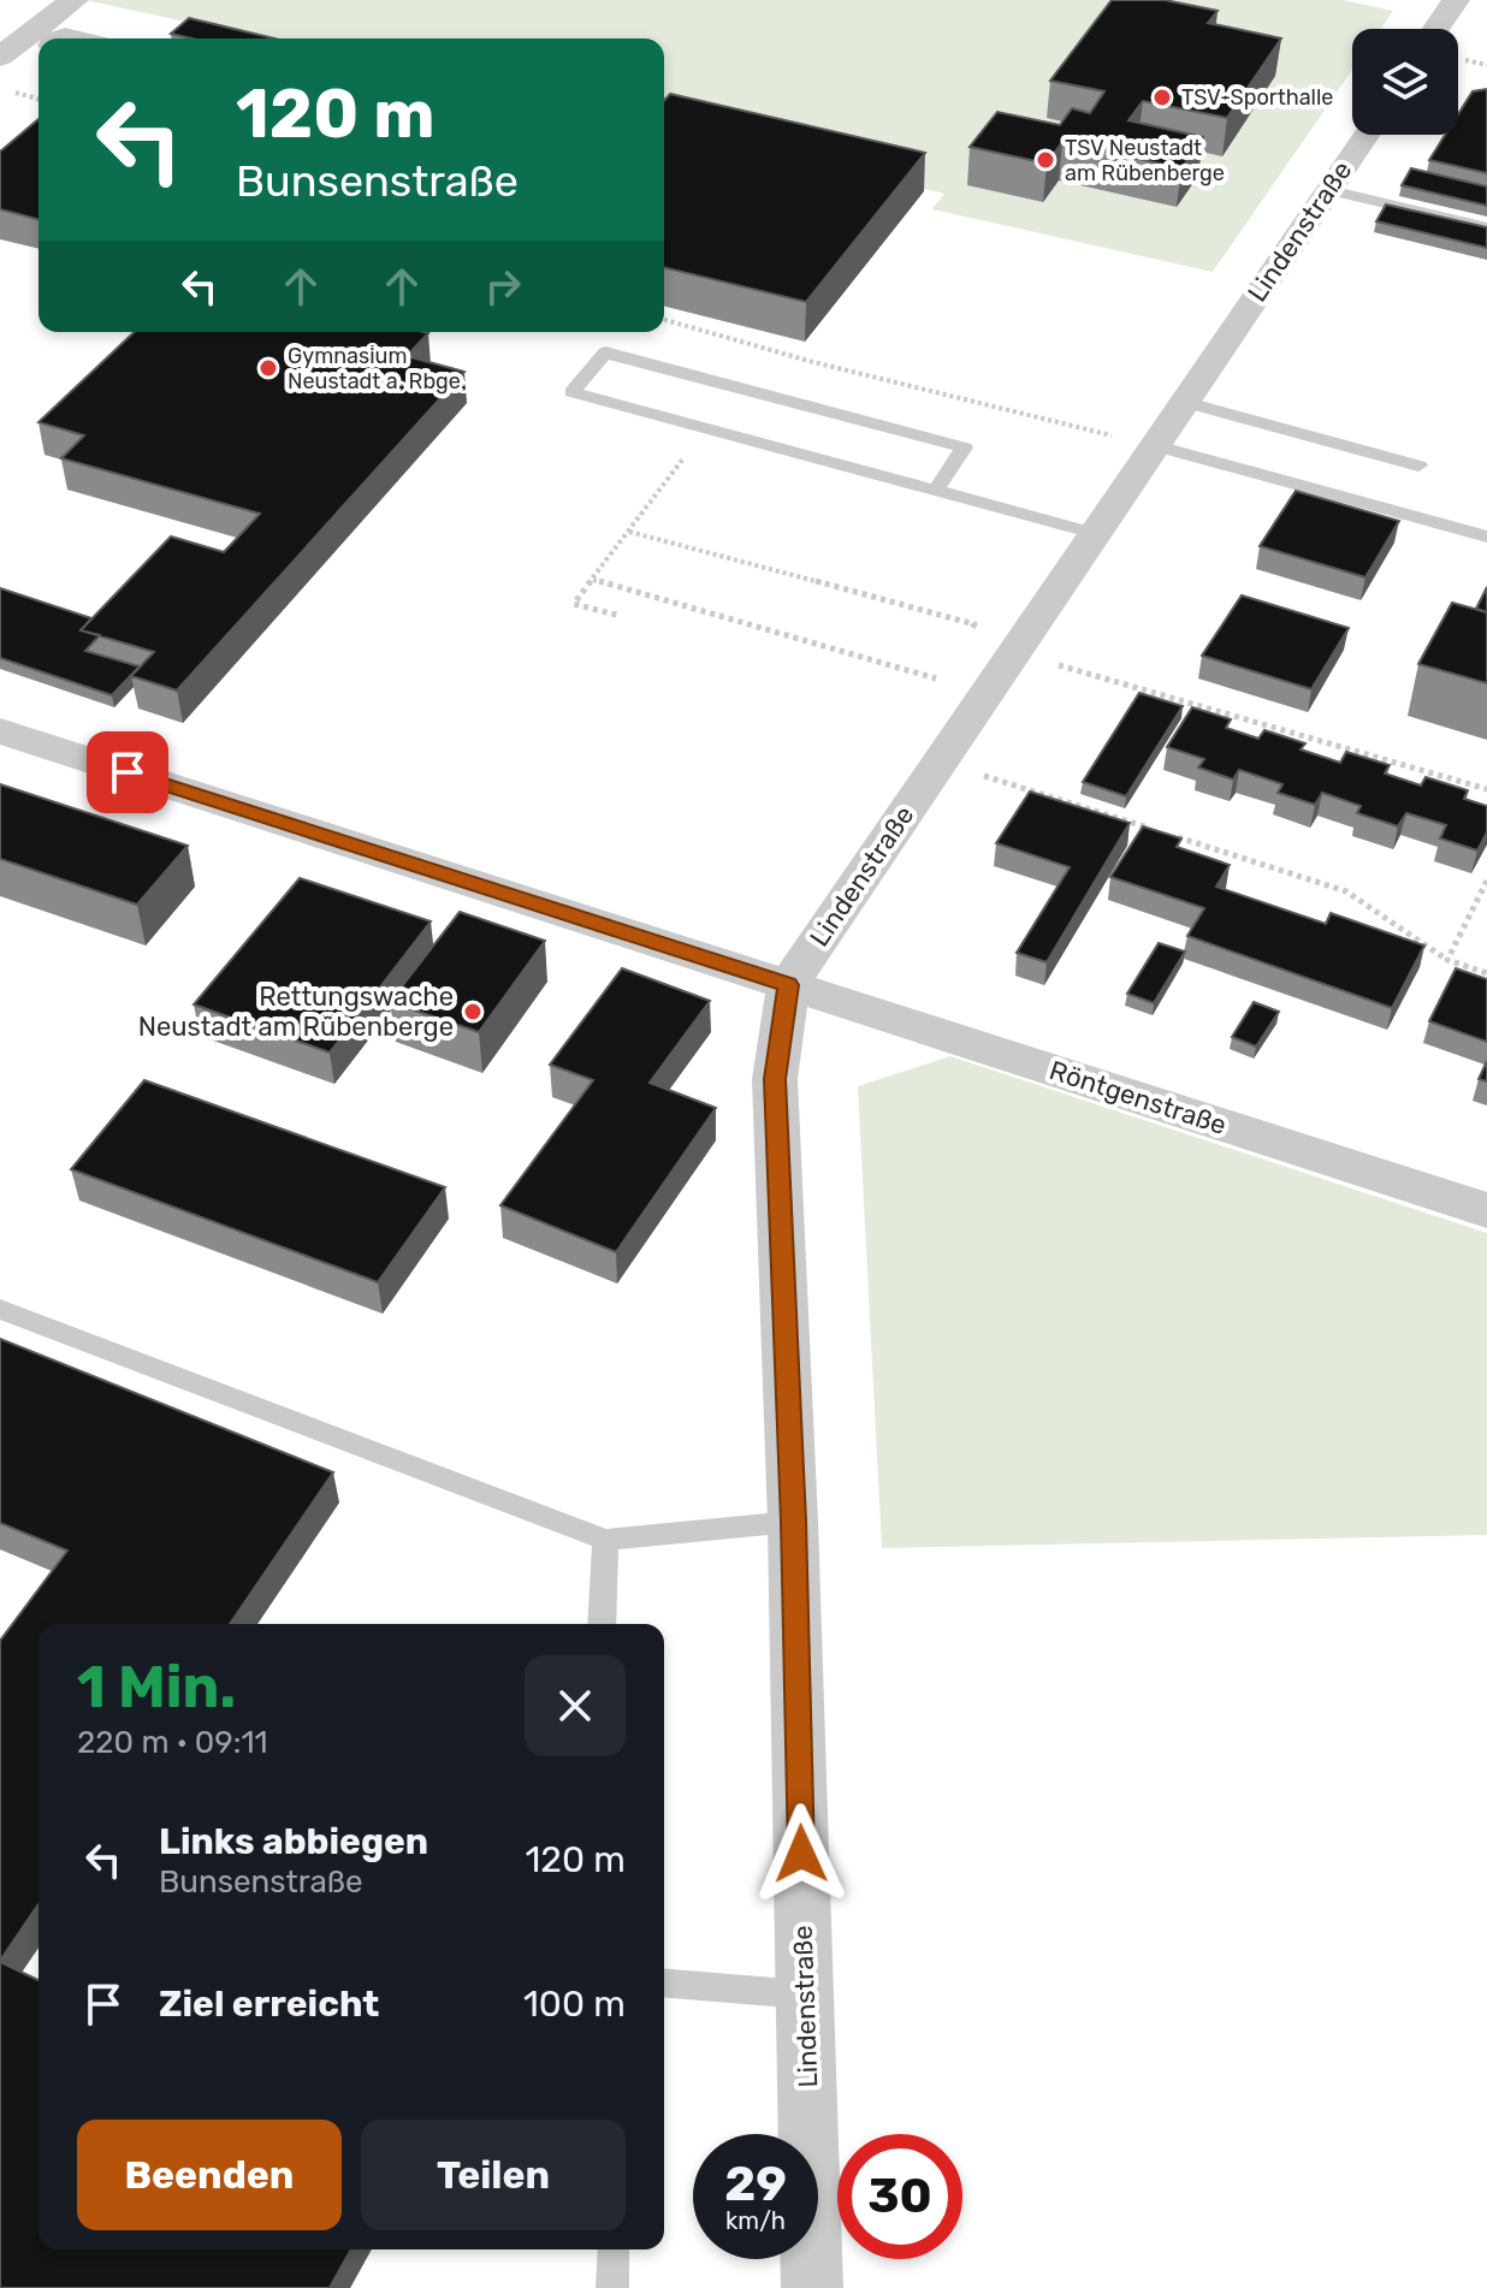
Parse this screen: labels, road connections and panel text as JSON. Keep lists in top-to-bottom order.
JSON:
{
  "streets": {
    "street": ["Lindenstraße", "Röntgenstraße"]
  },
  "crossings": [
    ["Lindenstraße", "Röntgenstraße"]
  ],
  "places": [
    "TSV-Sporthalle",
    "TSV Neustadt am Rübenberge",
    "Gymnasium Neustadt a. Rbge.",
    "Rettungswache Neustadt am Rübenberge"
  ],
  "page": {
    "turn": ["120 m", "Bunsenstraße"],
    "heading": ["1 Min.", "220 m · 09:11"],
    "list": [
      {
        "name": "Links abbiegen",
        "note": "Bunsenstraße",
        "value": "120 m"
      },
      {
        "name": "Ziel erreicht",
        "value": "100 m"
      }
    ],
    "buttons": ["Beenden", "Teilen"],
    "speed": "29 km/h",
    "limit": "30"
  }
}
